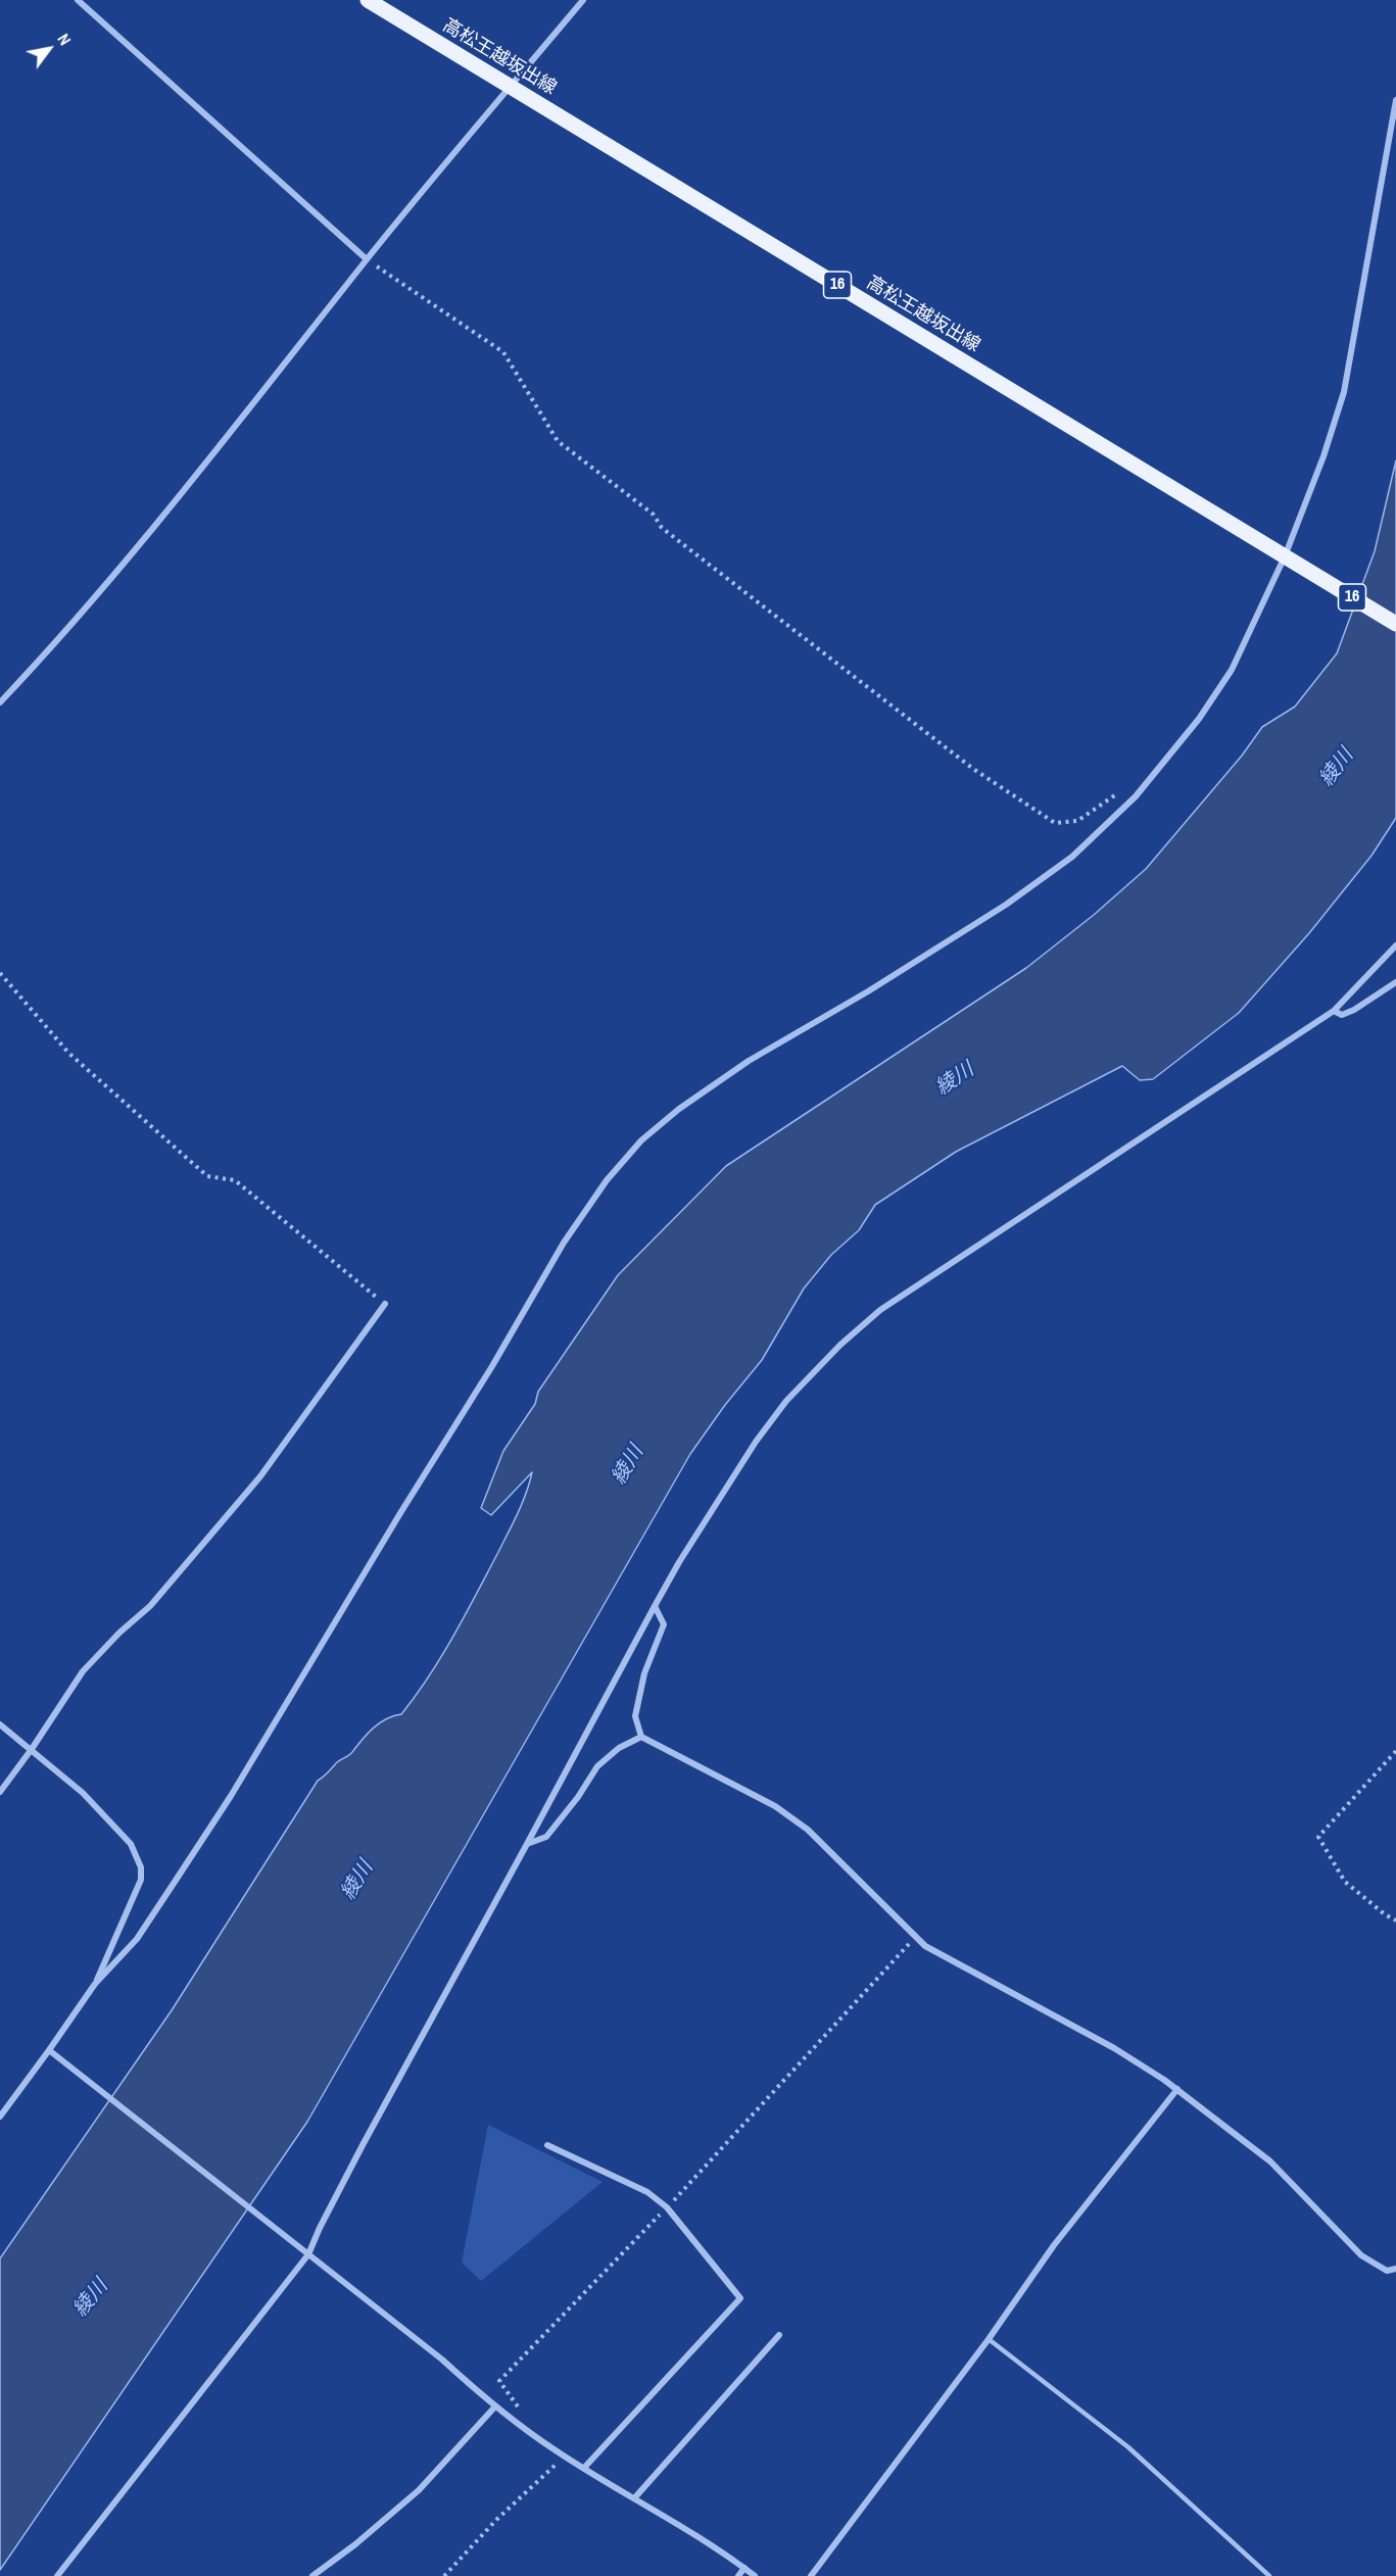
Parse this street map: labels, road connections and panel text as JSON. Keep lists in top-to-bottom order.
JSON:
{
  "streets": {
    "main road": ["高松王越坂出線", "16"]
  },
  "water": ["綾川"],
  "north": "top right"
}
